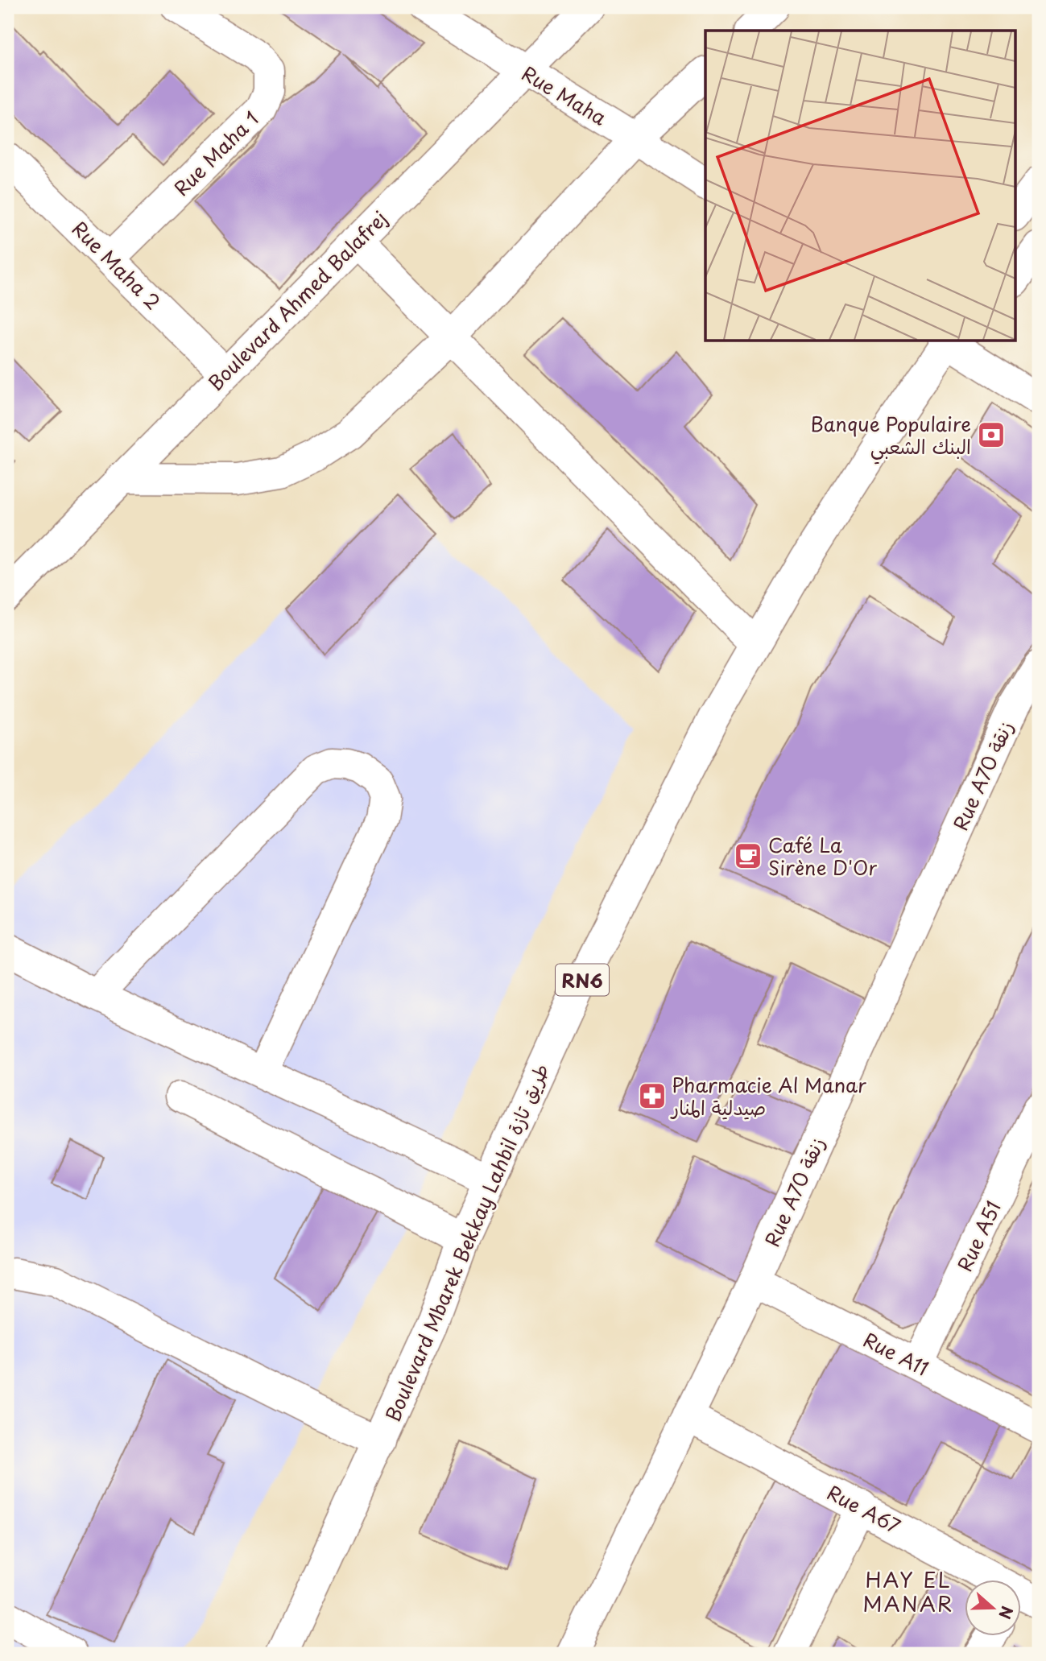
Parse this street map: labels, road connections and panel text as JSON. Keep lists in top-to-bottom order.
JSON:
{
  "streets": {
    "street": [
      "Rue Maha",
      "Rue Maha 1",
      "Rue Maha 2",
      "Boulevard Ahmed Balafrej",
      "Rue A70 زنقة",
      "RN6",
      "Rue A51",
      "Boulevard Mbarek Bekkay Lahbil طريق تازة",
      "Rue A11",
      "Rue A67"
    ]
  },
  "crossings": [
    ["Rue Maha", "Boulevard Ahmed Balafrej"],
    ["Rue Maha 1", "Rue Maha 2"],
    ["Rue Maha 2", "Boulevard Ahmed Balafrej"],
    ["Rue A70 زنقة", "Rue A11"],
    ["Rue A70 زنقة", "Rue A67"],
    ["Rue A51", "Rue A11"]
  ],
  "districts": ["HAY EL MANAR"],
  "places": {
    "bank": ["Banque Populaire البنك الشعبي"],
    "cafe": ["Café La Sirène D'Or"],
    "pharmacy": ["Pharmacie Al Manar صيدلية المنار"]
  },
  "north": "right"
}
